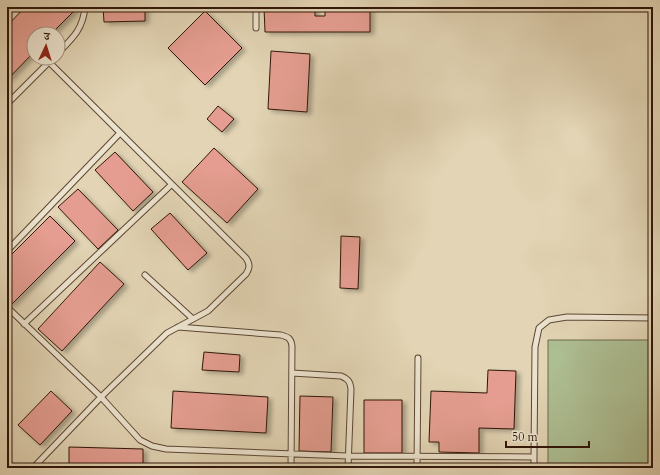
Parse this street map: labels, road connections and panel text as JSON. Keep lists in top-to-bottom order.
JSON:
{
  "scale_bar": "50 m",
  "north": "top"
}
